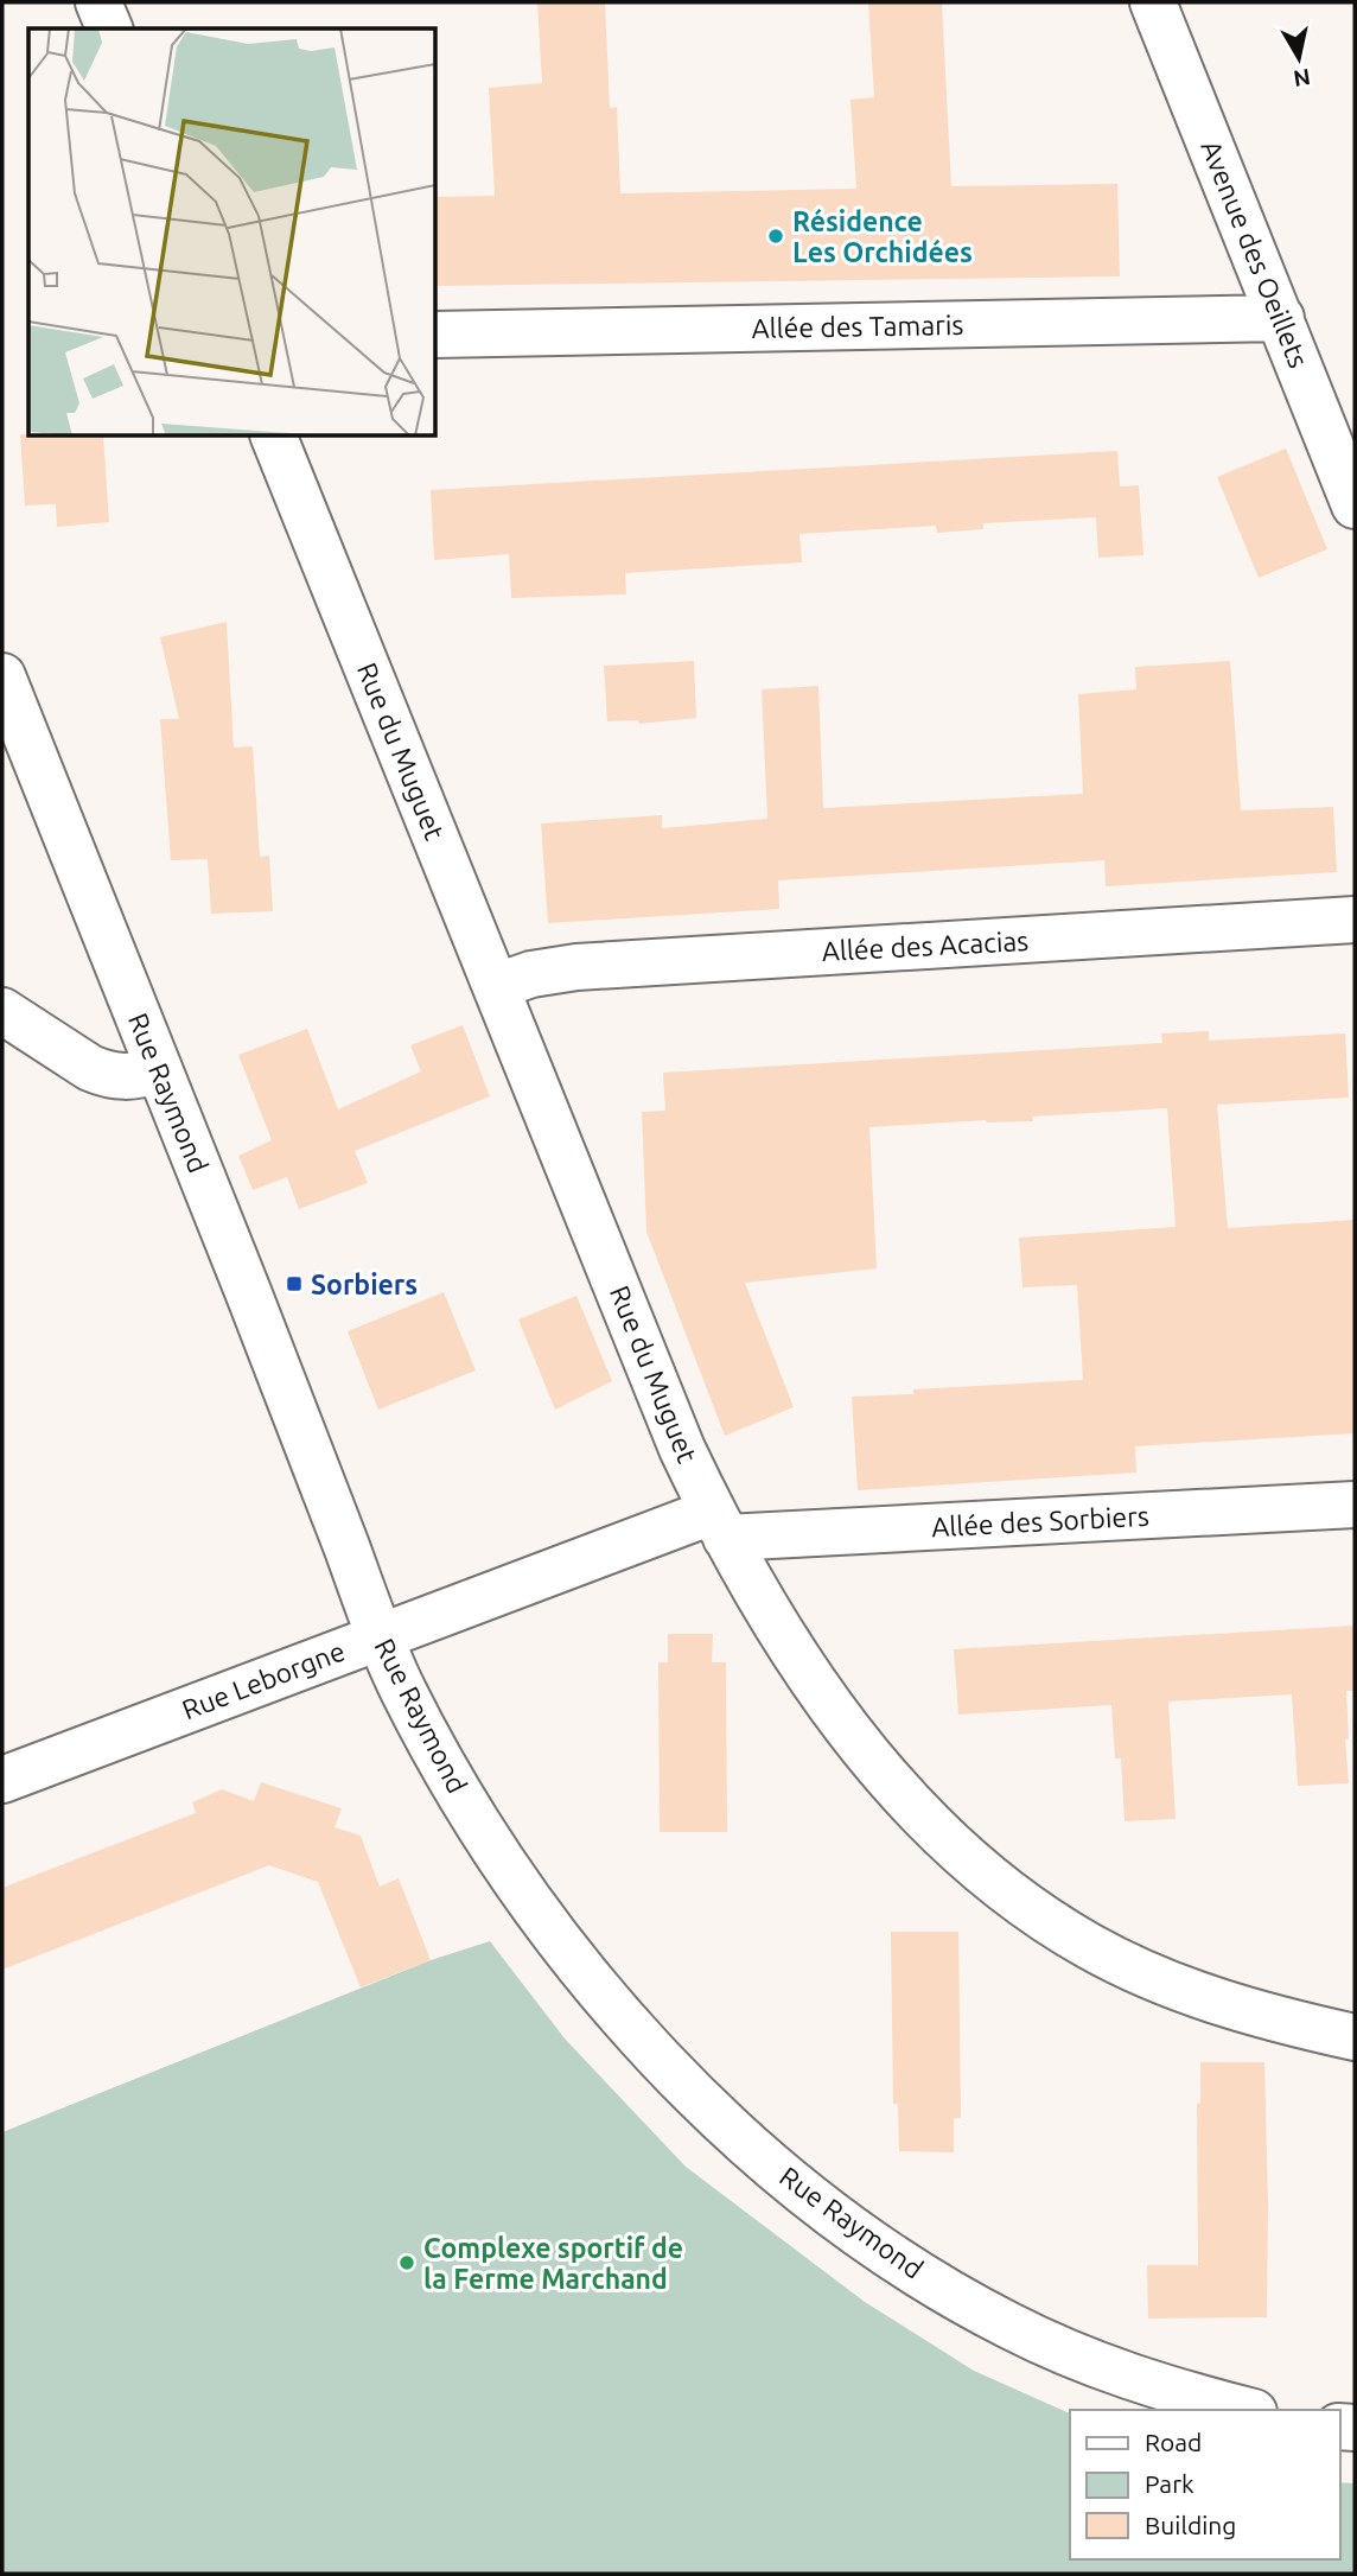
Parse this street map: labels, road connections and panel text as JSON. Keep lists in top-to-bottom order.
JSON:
{
  "streets": {
    "street": [
      "Avenue des Oeillets",
      "Allée des Tamaris",
      "Rue du Muguet",
      "Allée des Acacias",
      "Rue Raymond",
      "Allée des Sorbiers",
      "Rue Leborgne"
    ]
  },
  "crossings": [
    ["Avenue des Oeillets", "Allée des Tamaris"],
    ["Rue du Muguet", "Allée des Acacias"],
    ["Rue du Muguet", "Allée des Sorbiers"],
    ["Rue du Muguet", "Rue Leborgne"],
    ["Rue Raymond", "Rue Leborgne"],
    ["Allée des Sorbiers", "Rue Leborgne"]
  ],
  "places": {
    "other": ["Résidence Les Orchidées", "Complexe sportif de la Ferme Marchand"],
    "transit": ["Sorbiers"]
  },
  "legend": ["Road", "Park", "Building"],
  "north": "bottom"
}
